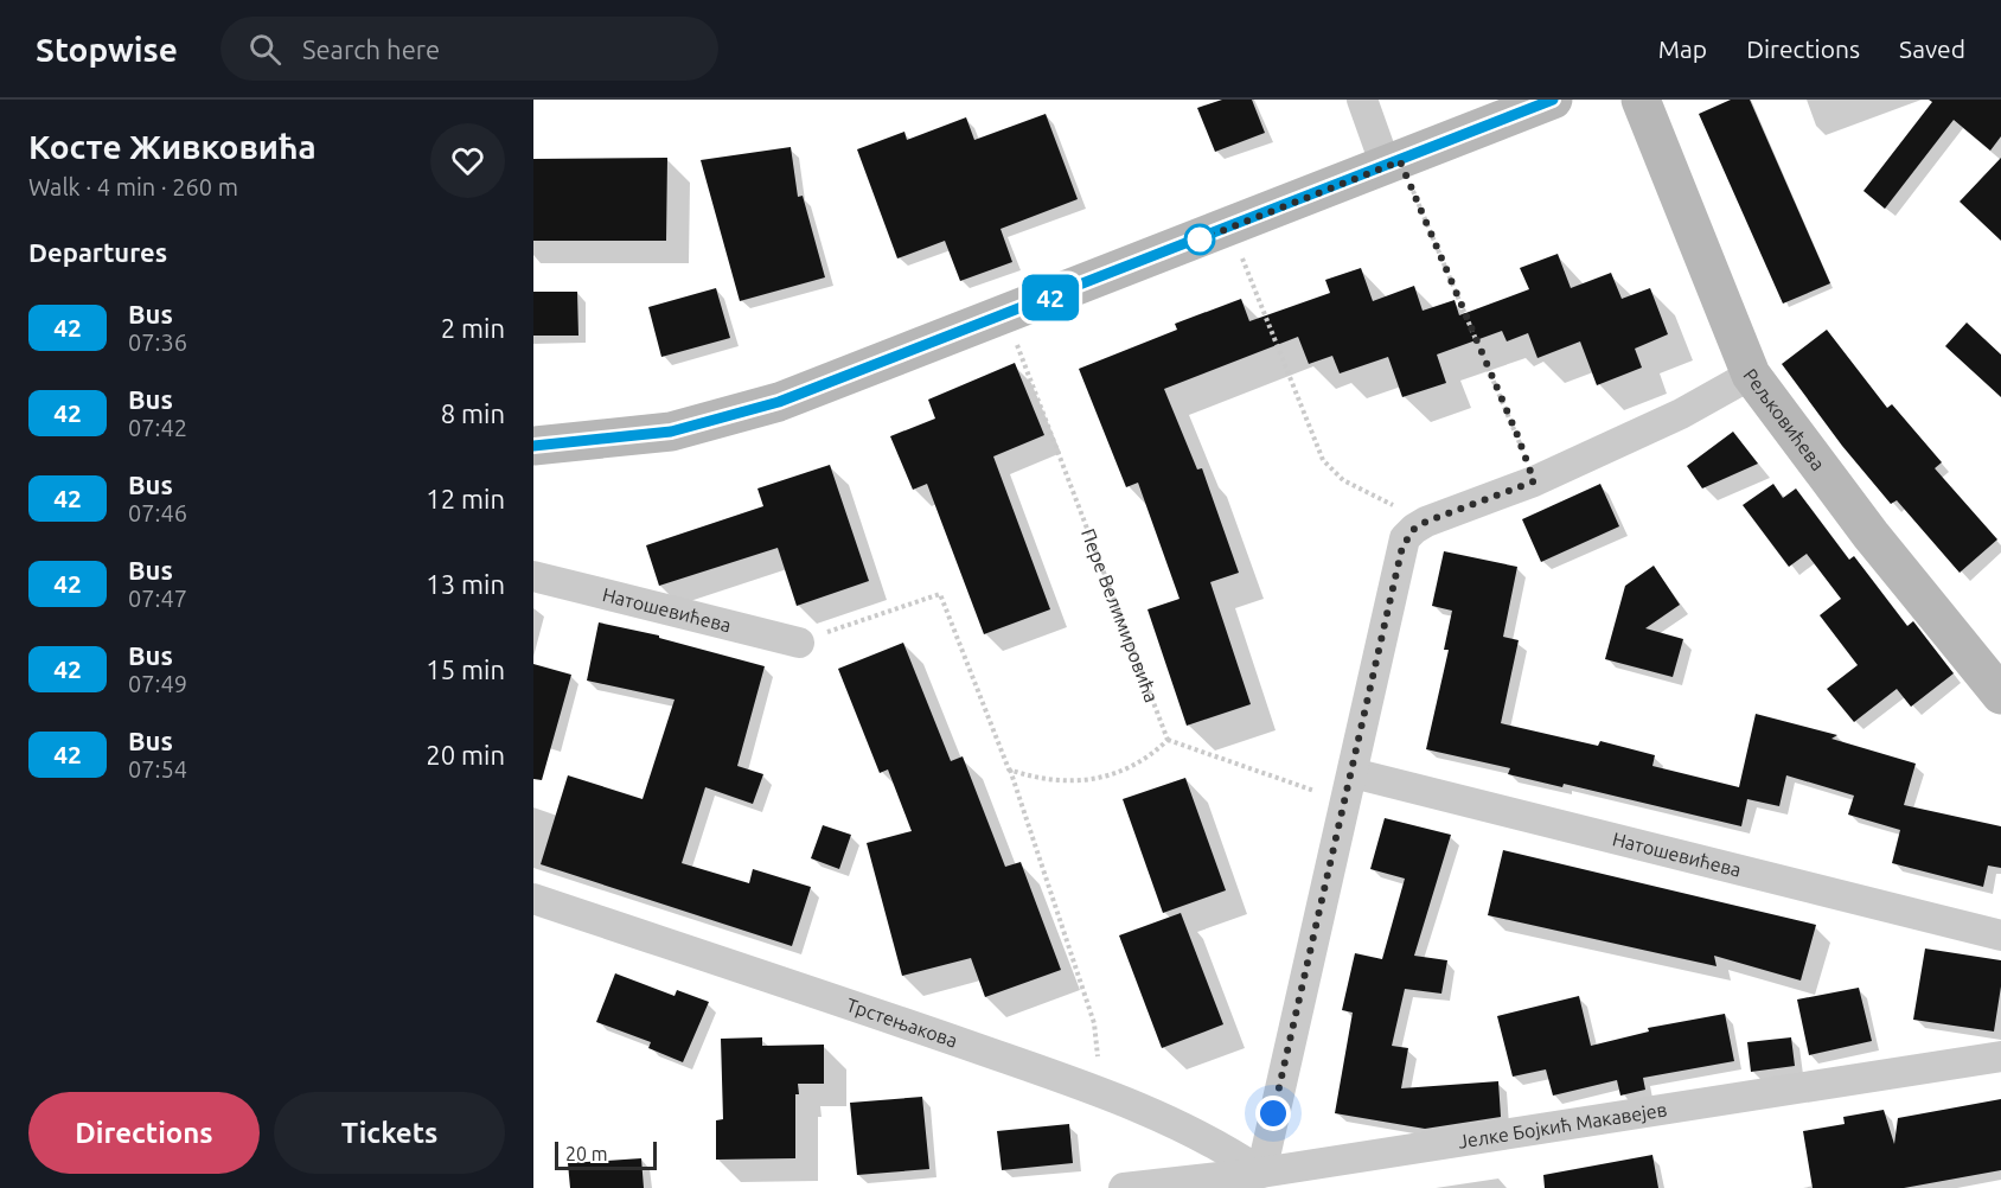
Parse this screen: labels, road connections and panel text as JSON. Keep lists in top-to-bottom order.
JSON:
{
  "streets": {
    "main road": ["Рељковићева"],
    "street": ["Натошевићева", "Трстењакова", "Јелке Бојкић Макавејев"],
    "path": ["Пере Велимировића"]
  },
  "crossings": [
    ["Трстењакова", "Јелке Бојкић Макавејев"]
  ],
  "lines": ["bus line 42"],
  "scale_bar": "20 m",
  "page": {
    "header": "Stopwise",
    "search": "Search here",
    "nav": ["Map", "Directions", "Saved"],
    "heading": [
      ["Косте Живковића", "Walk · 4 min · 260 m"],
      "Departures"
    ],
    "on_map": "42",
    "list": [
      {
        "mark": "42",
        "name": "Bus",
        "note": "07:36",
        "value": "2 min"
      },
      {
        "mark": "42",
        "name": "Bus",
        "note": "07:42",
        "value": "8 min"
      },
      {
        "mark": "42",
        "name": "Bus",
        "note": "07:46",
        "value": "12 min"
      },
      {
        "mark": "42",
        "name": "Bus",
        "note": "07:47",
        "value": "13 min"
      },
      {
        "mark": "42",
        "name": "Bus",
        "note": "07:49",
        "value": "15 min"
      },
      {
        "mark": "42",
        "name": "Bus",
        "note": "07:54",
        "value": "20 min"
      }
    ],
    "buttons": ["Directions", "Tickets"],
    "scale": "20 m"
  }
}
